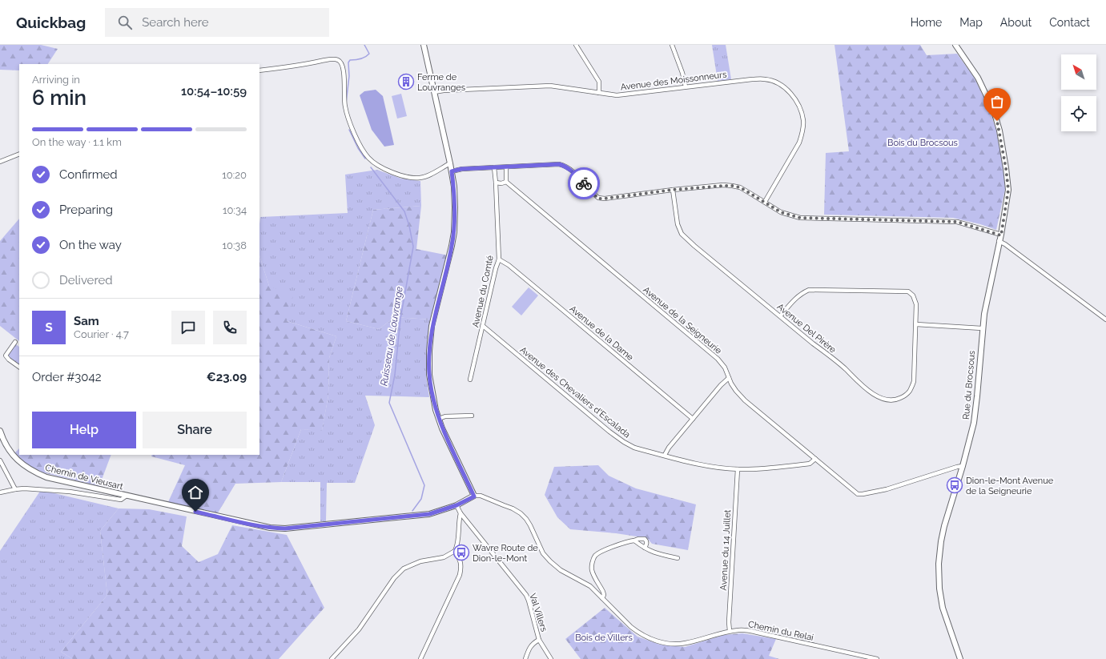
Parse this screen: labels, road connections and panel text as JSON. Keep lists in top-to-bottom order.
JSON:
{
  "streets": {
    "street": [
      "Avenue des Moissonneurs",
      "Avenue du Comté",
      "Avenue de la Seigneurie",
      "Avenue Del Pirère",
      "Avenue de la Dame",
      "Rue du Brocsous",
      "Avenue des Chevaliers d'Escalada",
      "Chemin de Vieusart",
      "Avenue du 14 Juillet",
      "Val Villers",
      "Chemin du Relai"
    ]
  },
  "crossings": [
    ["Avenue du Comté", "Avenue de la Dame"],
    ["Avenue du Comté", "Avenue des Chevaliers d'Escalada"],
    ["Avenue de la Seigneurie", "Rue du Brocsous"],
    ["Avenue de la Seigneurie", "Avenue des Chevaliers d'Escalada"],
    ["Avenue des Chevaliers d'Escalada", "Avenue du 14 Juillet"],
    ["Chemin de Vieusart", "Val Villers"],
    ["Chemin de Vieusart", "Chemin du Relai"],
    ["Avenue du 14 Juillet", "Chemin du Relai"]
  ],
  "water": ["Ruisseau de Louvrange"],
  "parks": ["Bois du Brocsous", "Bois de Villers"],
  "places": {
    "building": ["Ferme de Louvranges"],
    "bus stop": ["Dion-le-Mont Avenue de la Seigneurie", "Wavre Route de Dion-le-Mont"]
  },
  "north": "top left",
  "page": {
    "header": "Quickbag",
    "search": "Search here",
    "nav": [
      "Home",
      "Map",
      "About",
      "Contact"
    ],
    "heading": ["6 min", "Arriving in", "10:54–10:59"],
    "panel": [
      "Sam",
      "Courier · 4.7",
      "Order #3042",
      "€23.09"
    ],
    "bar": "On the way · 1.1 km",
    "list": [
      ["Confirmed", "10:20"],
      ["Preparing", "10:34"],
      ["On the way", "10:38"],
      "Delivered"
    ],
    "round": "S",
    "buttons": ["Help", "Share"]
  }
}
